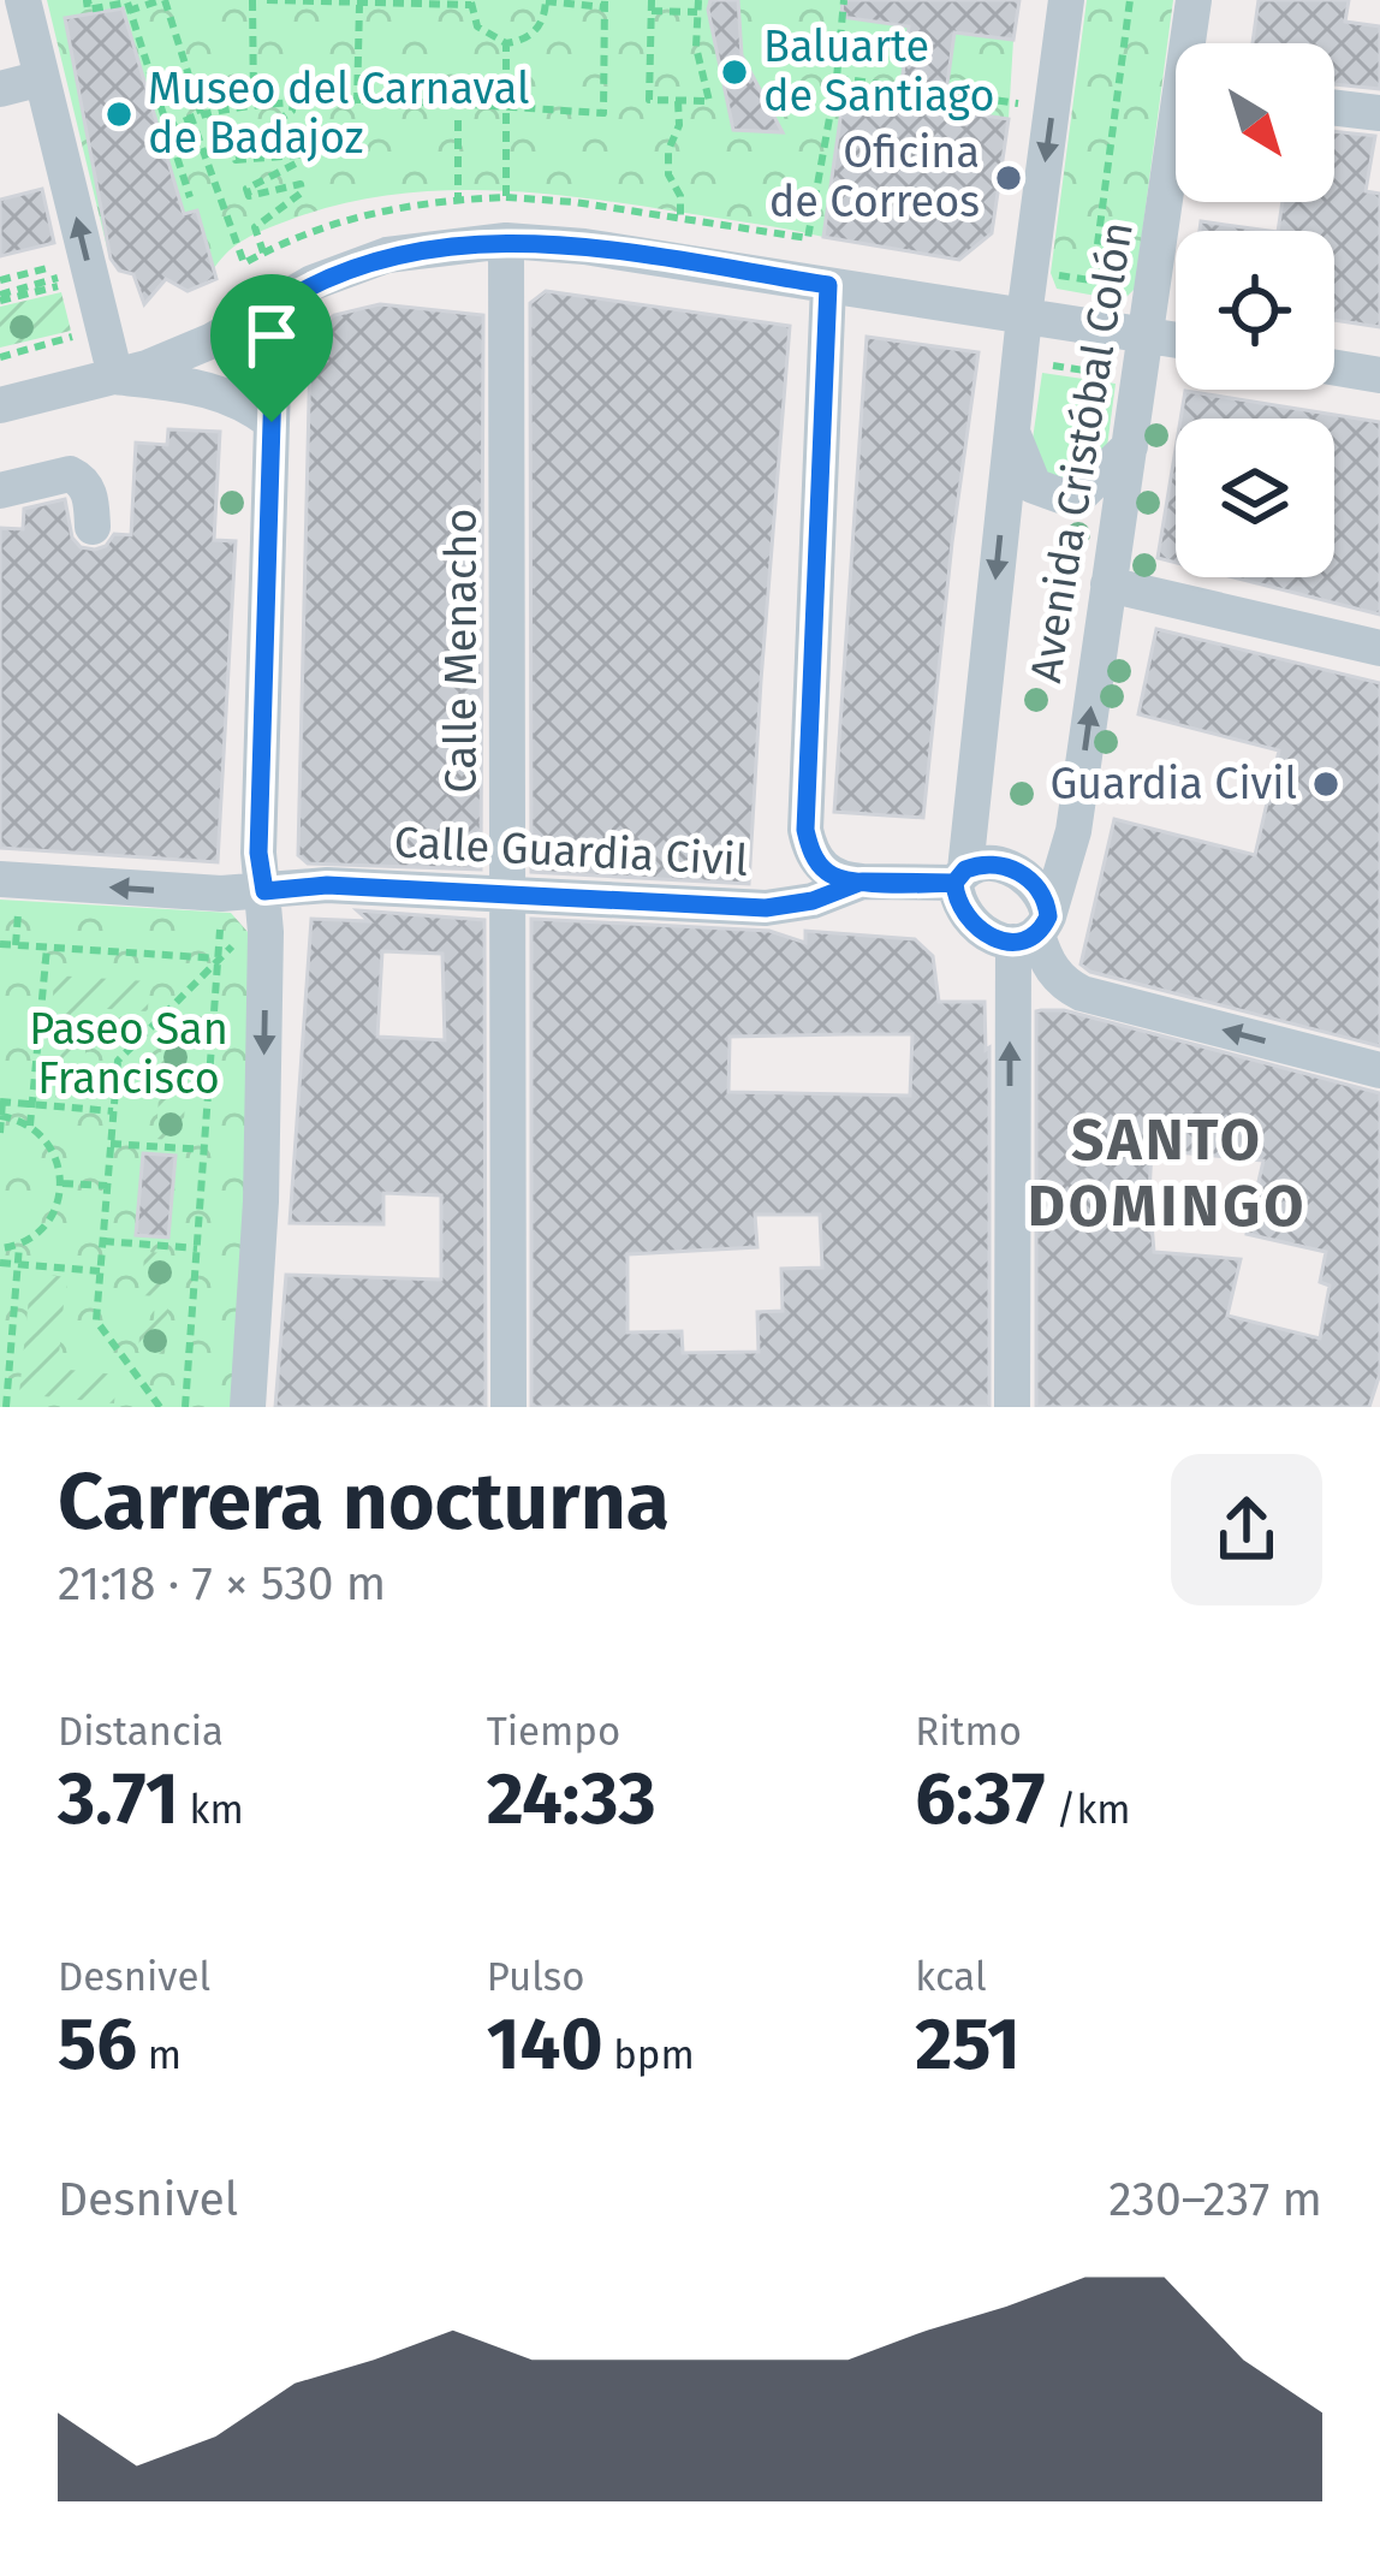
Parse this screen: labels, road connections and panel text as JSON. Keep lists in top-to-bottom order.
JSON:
{
  "streets": {
    "street": ["Avenida Cristóbal Colón", "Calle Menacho", "Calle Guardia Civil"]
  },
  "crossings": [
    ["Avenida Cristóbal Colón", "Calle Guardia Civil"],
    ["Calle Menacho", "Calle Guardia Civil"]
  ],
  "districts": ["SANTO DOMINGO"],
  "parks": ["Paseo San Francisco"],
  "places": [
    "Baluarte de Santiago",
    "Museo del Carnaval de Badajoz",
    "Oficina de Correos",
    "Guardia Civil"
  ],
  "north": "bottom right",
  "page": {
    "heading": ["Carrera nocturna", "21:18 · 7 × 530 m"],
    "stats": [
      ["Distancia", "3.71 km"],
      ["Tiempo", "24:33"],
      ["Ritmo", "6:37 /km"],
      ["Desnivel", "56 m"],
      ["Pulso", "140 bpm"],
      ["kcal", "251"]
    ],
    "chart": ["Desnivel", "230–237 m"]
  }
}
